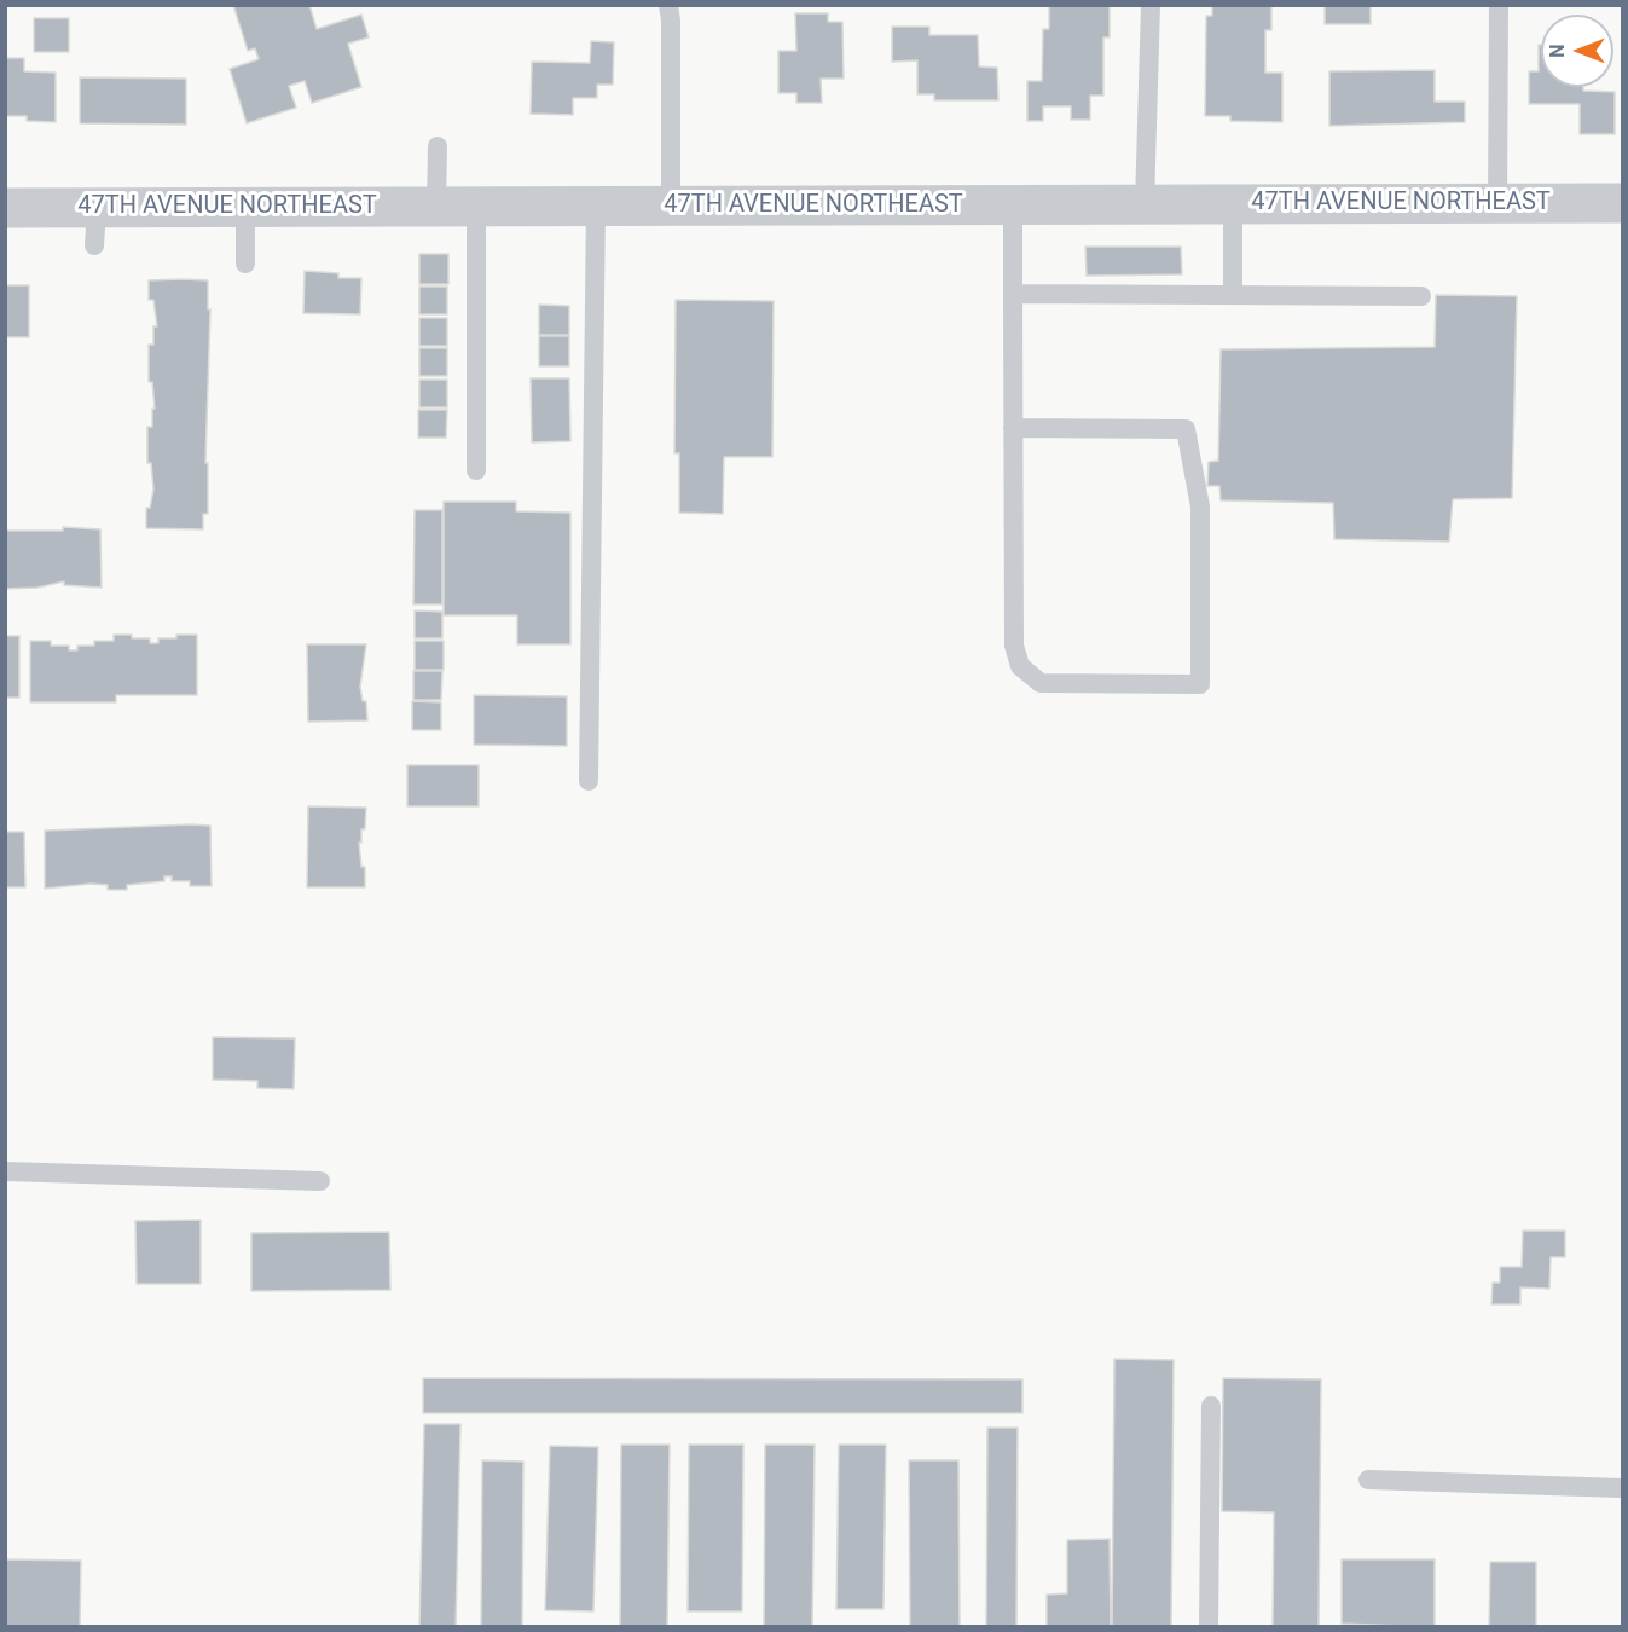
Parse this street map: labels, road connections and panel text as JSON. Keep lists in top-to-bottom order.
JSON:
{
  "streets": {
    "street": ["47TH AVENUE NORTHEAST"]
  },
  "north": "left"
}
